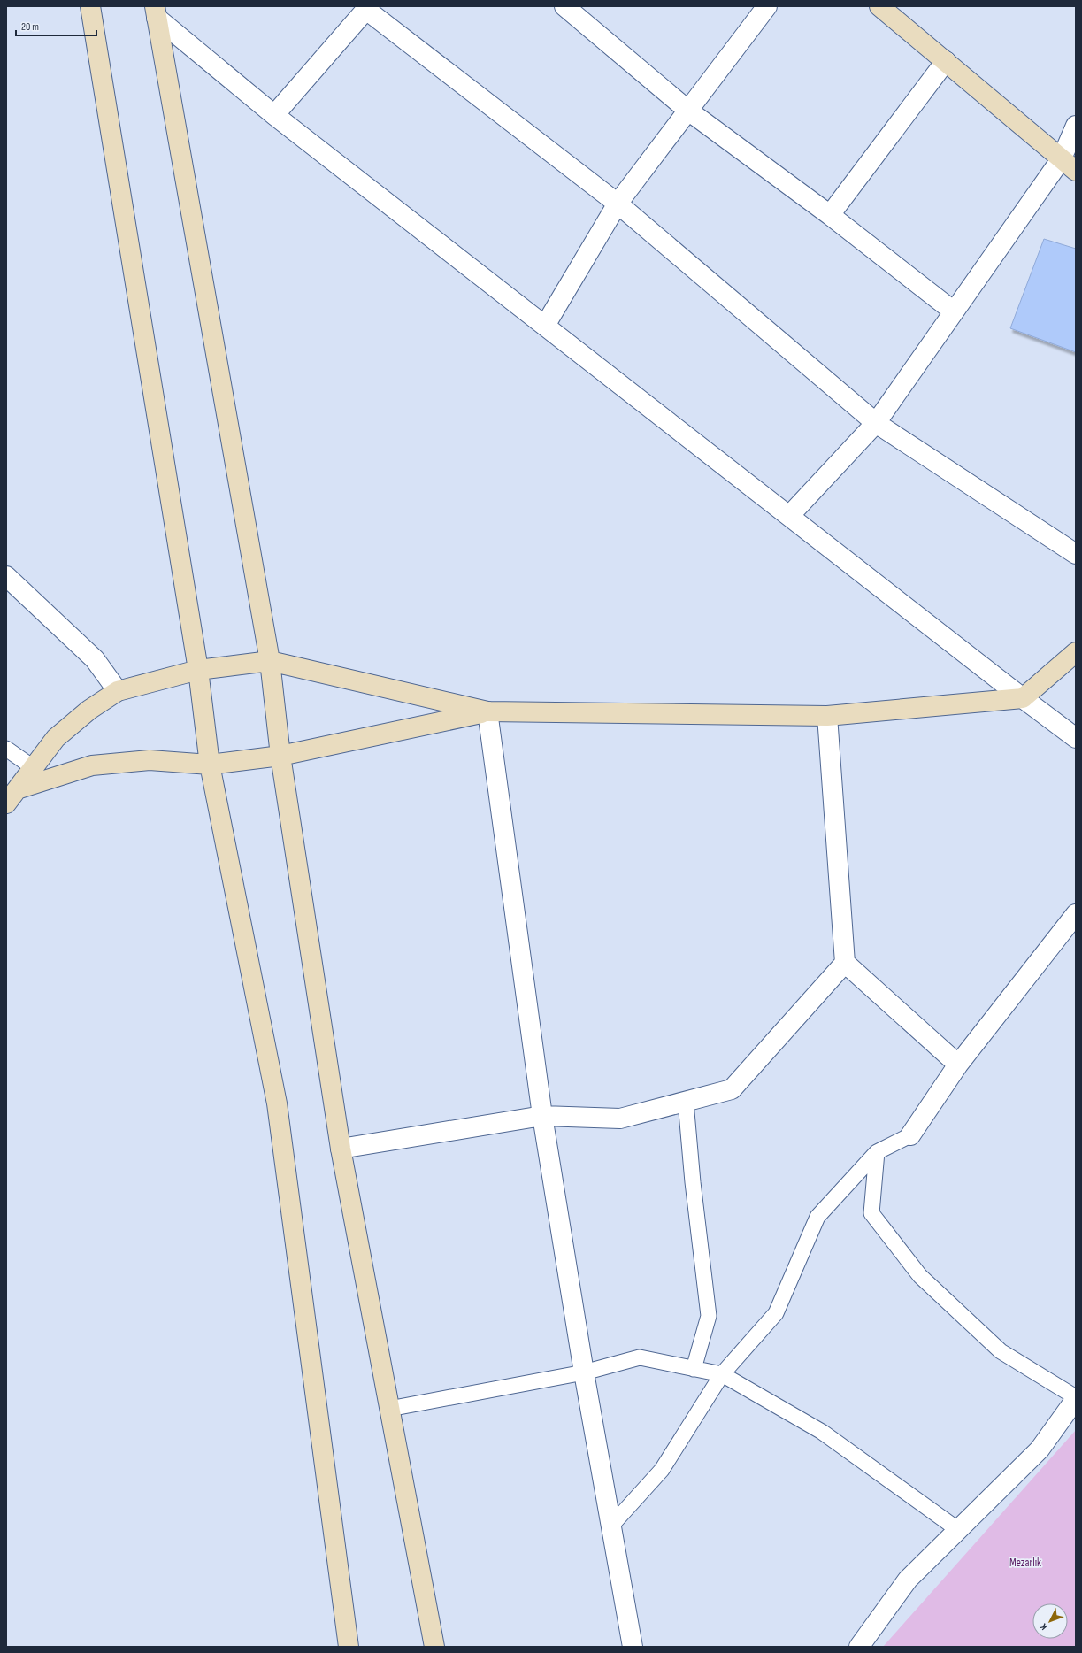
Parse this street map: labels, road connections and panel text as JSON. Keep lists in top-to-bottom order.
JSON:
{
  "parks": ["Mezarlık"],
  "scale_bar": "20 m",
  "north": "bottom left"
}
